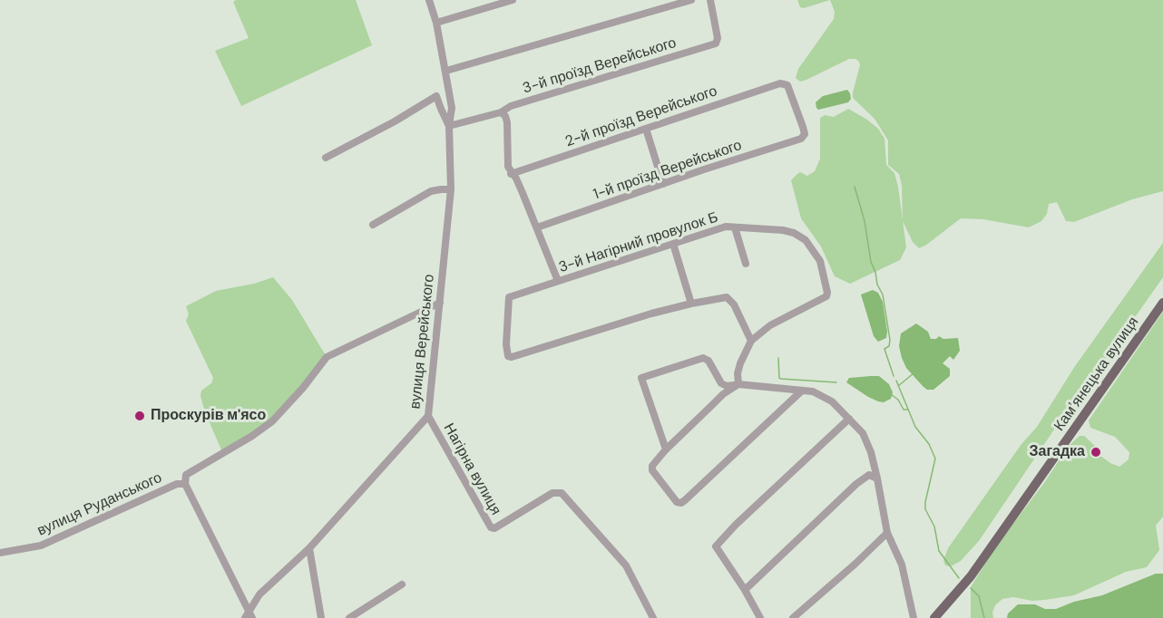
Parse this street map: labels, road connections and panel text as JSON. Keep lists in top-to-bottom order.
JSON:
{
  "streets": {
    "main road": ["Камʼянецька вулиця"],
    "street": [
      "3-й проїзд Верейського",
      "2-й проїзд Верейського",
      "1-й проїзд Верейського",
      "3-й Нагірний провулок Б",
      "вулиця Верейського",
      "Нагірна вулиця",
      "вулиця Руданського"
    ]
  },
  "crossings": [
    ["3-й проїзд Верейського", "вулиця Верейського"],
    ["2-й проїзд Верейського", "1-й проїзд Верейського"],
    ["вулиця Верейського", "Нагірна вулиця"]
  ],
  "places": ["Проскурів м'ясо", "Загадка"]
}
